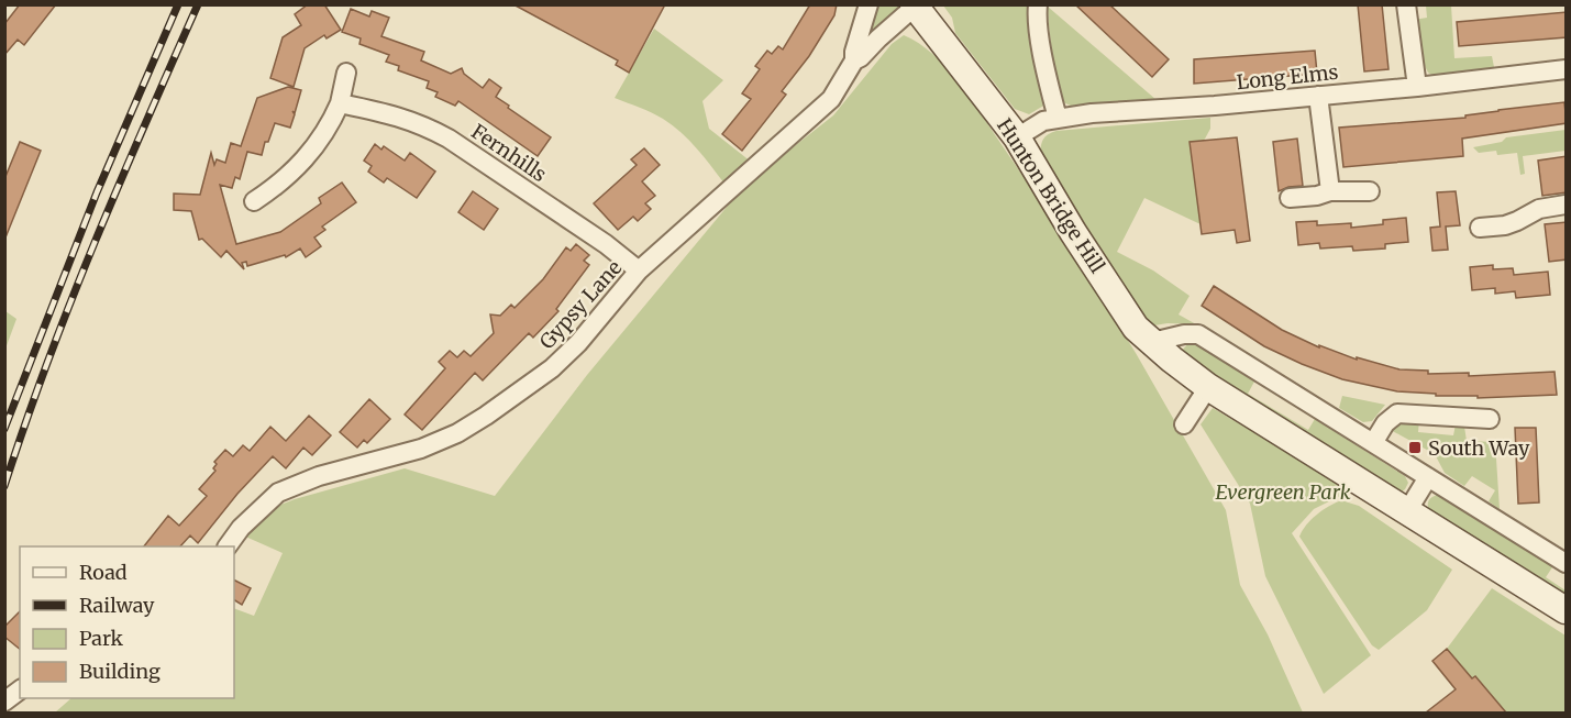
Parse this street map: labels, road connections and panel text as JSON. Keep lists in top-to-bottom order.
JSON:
{
  "streets": {
    "street": [
      "Long Elms",
      "Fernhills",
      "Hunton Bridge Hill",
      "Gypsy Lane"
    ]
  },
  "crossings": [
    ["Long Elms", "Hunton Bridge Hill"],
    ["Fernhills", "Gypsy Lane"],
    ["Hunton Bridge Hill", "Gypsy Lane"]
  ],
  "parks": ["Evergreen Park"],
  "places": {
    "transit": ["South Way"]
  },
  "legend": [
    "Road",
    "Railway",
    "Park",
    "Building"
  ]
}
